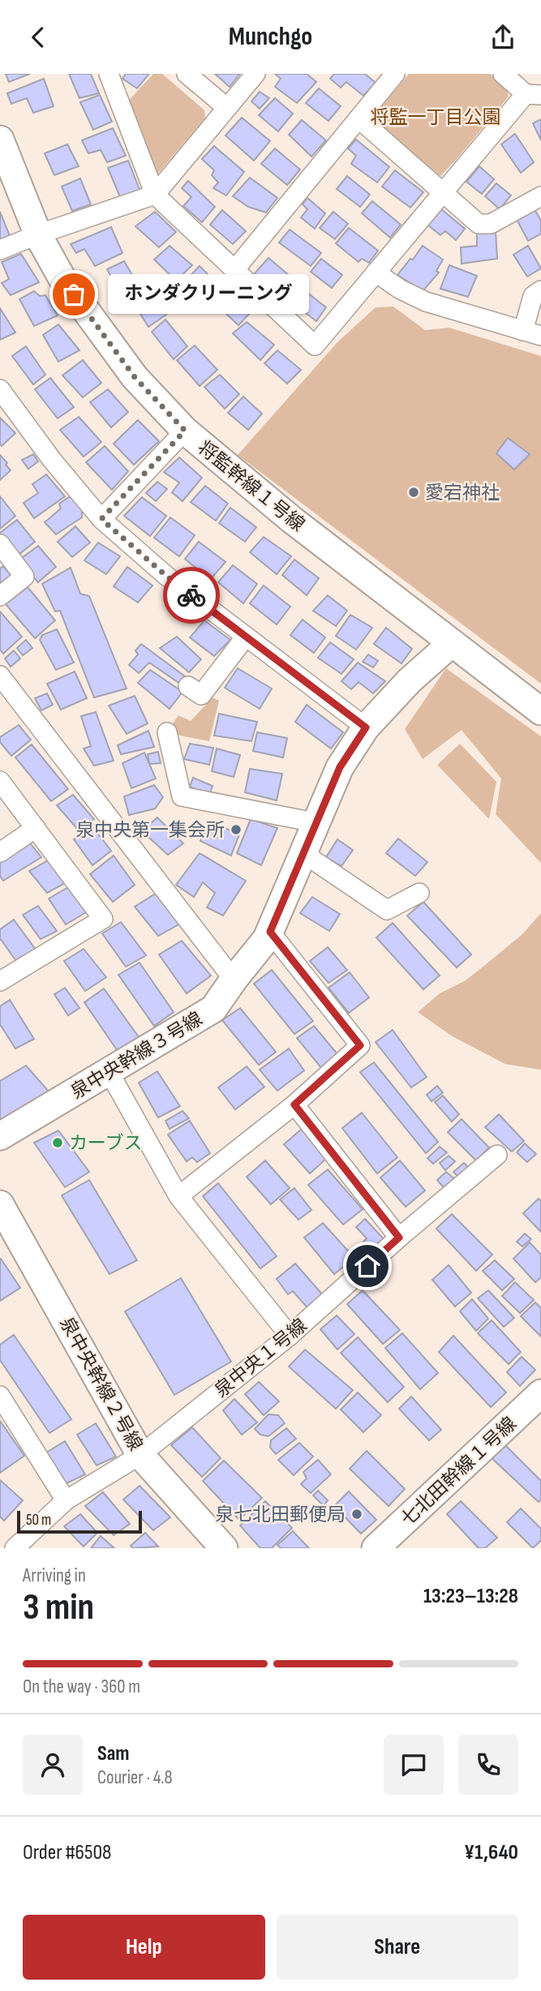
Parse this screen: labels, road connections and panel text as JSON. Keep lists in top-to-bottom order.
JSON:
{
  "streets": {
    "street": [
      "将監幹線１号線",
      "泉中央幹線３号線",
      "泉中央１号線",
      "泉中央幹線２号線",
      "七北田幹線１号線"
    ]
  },
  "crossings": [
    ["将監幹線１号線", "泉中央幹線３号線"],
    ["泉中央１号線", "泉中央幹線２号線"]
  ],
  "parks": ["将監一丁目公園"],
  "places": [
    "ホンダクリーニング",
    "愛宕神社",
    "泉中央第一集会所",
    "カーブス",
    "泉七北田郵便局"
  ],
  "scale_bar": "50 m",
  "page": {
    "header": "Munchgo",
    "bubble": "ホンダクリーニング",
    "scale": "50 m",
    "heading": ["3 min", "Arriving in", "13:23–13:28"],
    "panel": [
      "Sam",
      "Courier · 4.8",
      "Order #6508",
      "¥1,640"
    ],
    "bar": "On the way · 360 m",
    "buttons": ["Help", "Share"]
  }
}
